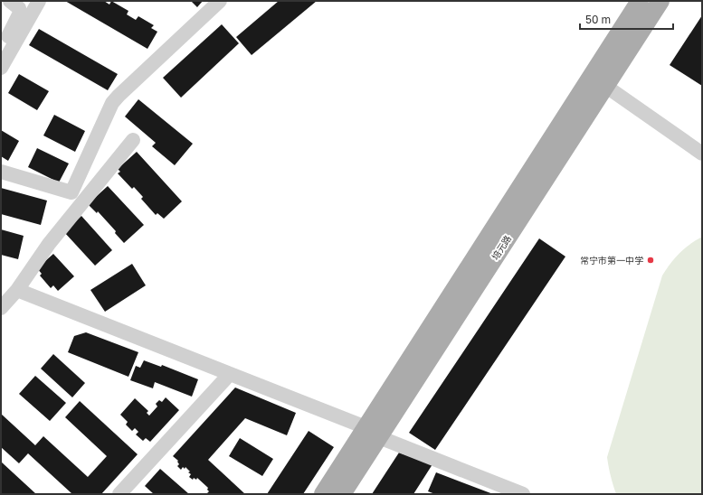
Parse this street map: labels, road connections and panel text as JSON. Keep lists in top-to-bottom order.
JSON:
{
  "streets": {
    "main road": ["培元路"]
  },
  "places": ["常宁市第一中学"],
  "scale_bar": "50 m"
}
